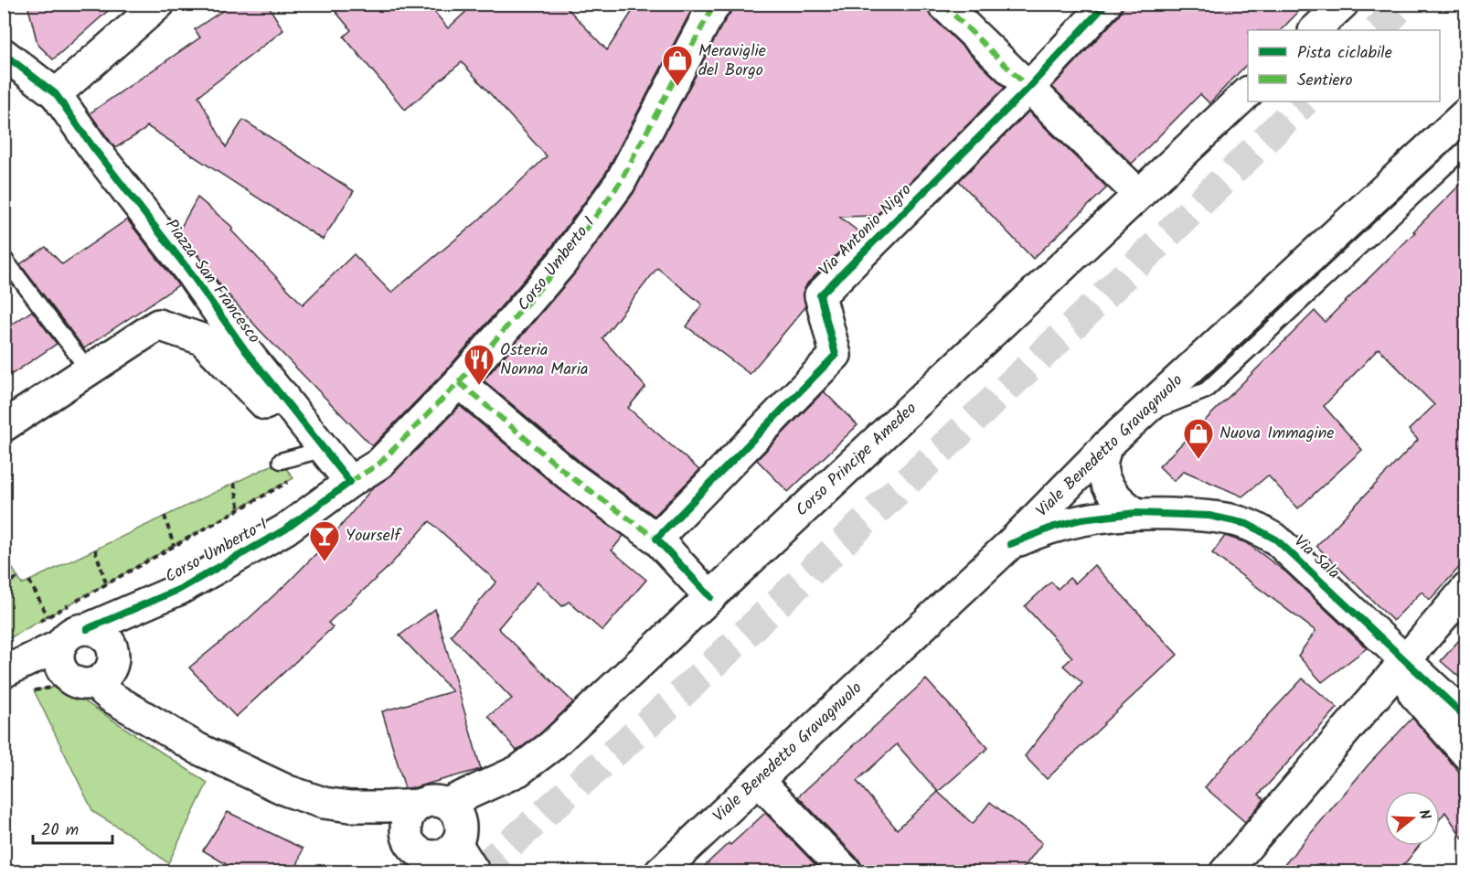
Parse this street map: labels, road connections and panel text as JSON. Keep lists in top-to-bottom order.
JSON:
{
  "streets": {
    "street": [
      "Via Antonio Nigro",
      "Corso Umberto I",
      "Piazza San Francesco",
      "Viale Benedetto Gravagnuolo",
      "Corso Principe Amedeo",
      "Via Sala"
    ]
  },
  "crossings": [
    ["Corso Umberto I", "Piazza San Francesco"],
    ["Corso Umberto I", "Corso Principe Amedeo"],
    ["Viale Benedetto Gravagnuolo", "Via Sala"]
  ],
  "places": {
    "shop": ["Meraviglie del Borgo", "Nuova Immagine"],
    "restaurant": ["Osteria Nonna Maria"],
    "bar": ["Yourself"]
  },
  "legend": ["Pista ciclabile", "Sentiero"],
  "scale_bar": "20 m",
  "north": "right"
}
